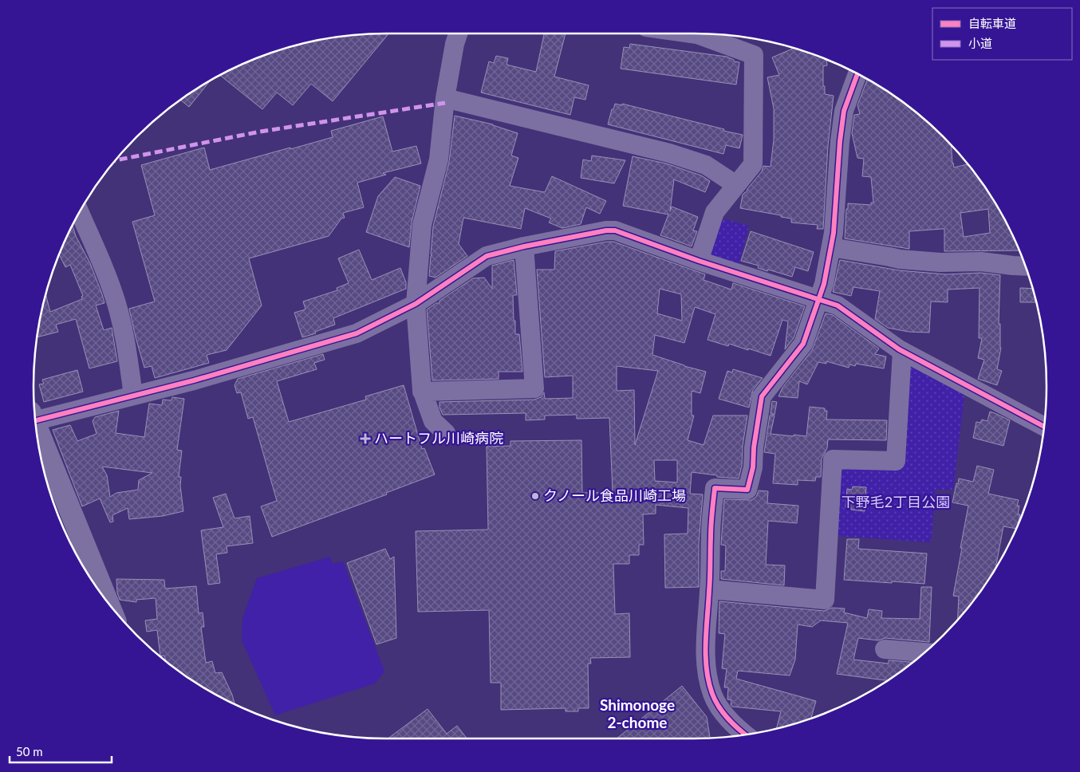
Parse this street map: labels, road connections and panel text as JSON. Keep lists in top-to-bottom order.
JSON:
{
  "districts": ["Shimonoge 2-chome"],
  "parks": ["下野毛2丁目公園"],
  "places": {
    "health": ["ハートフル川崎病院"],
    "other": ["クノール食品川崎工場"]
  },
  "legend": ["自転車道", "小道"],
  "scale_bar": "50 m"
}
